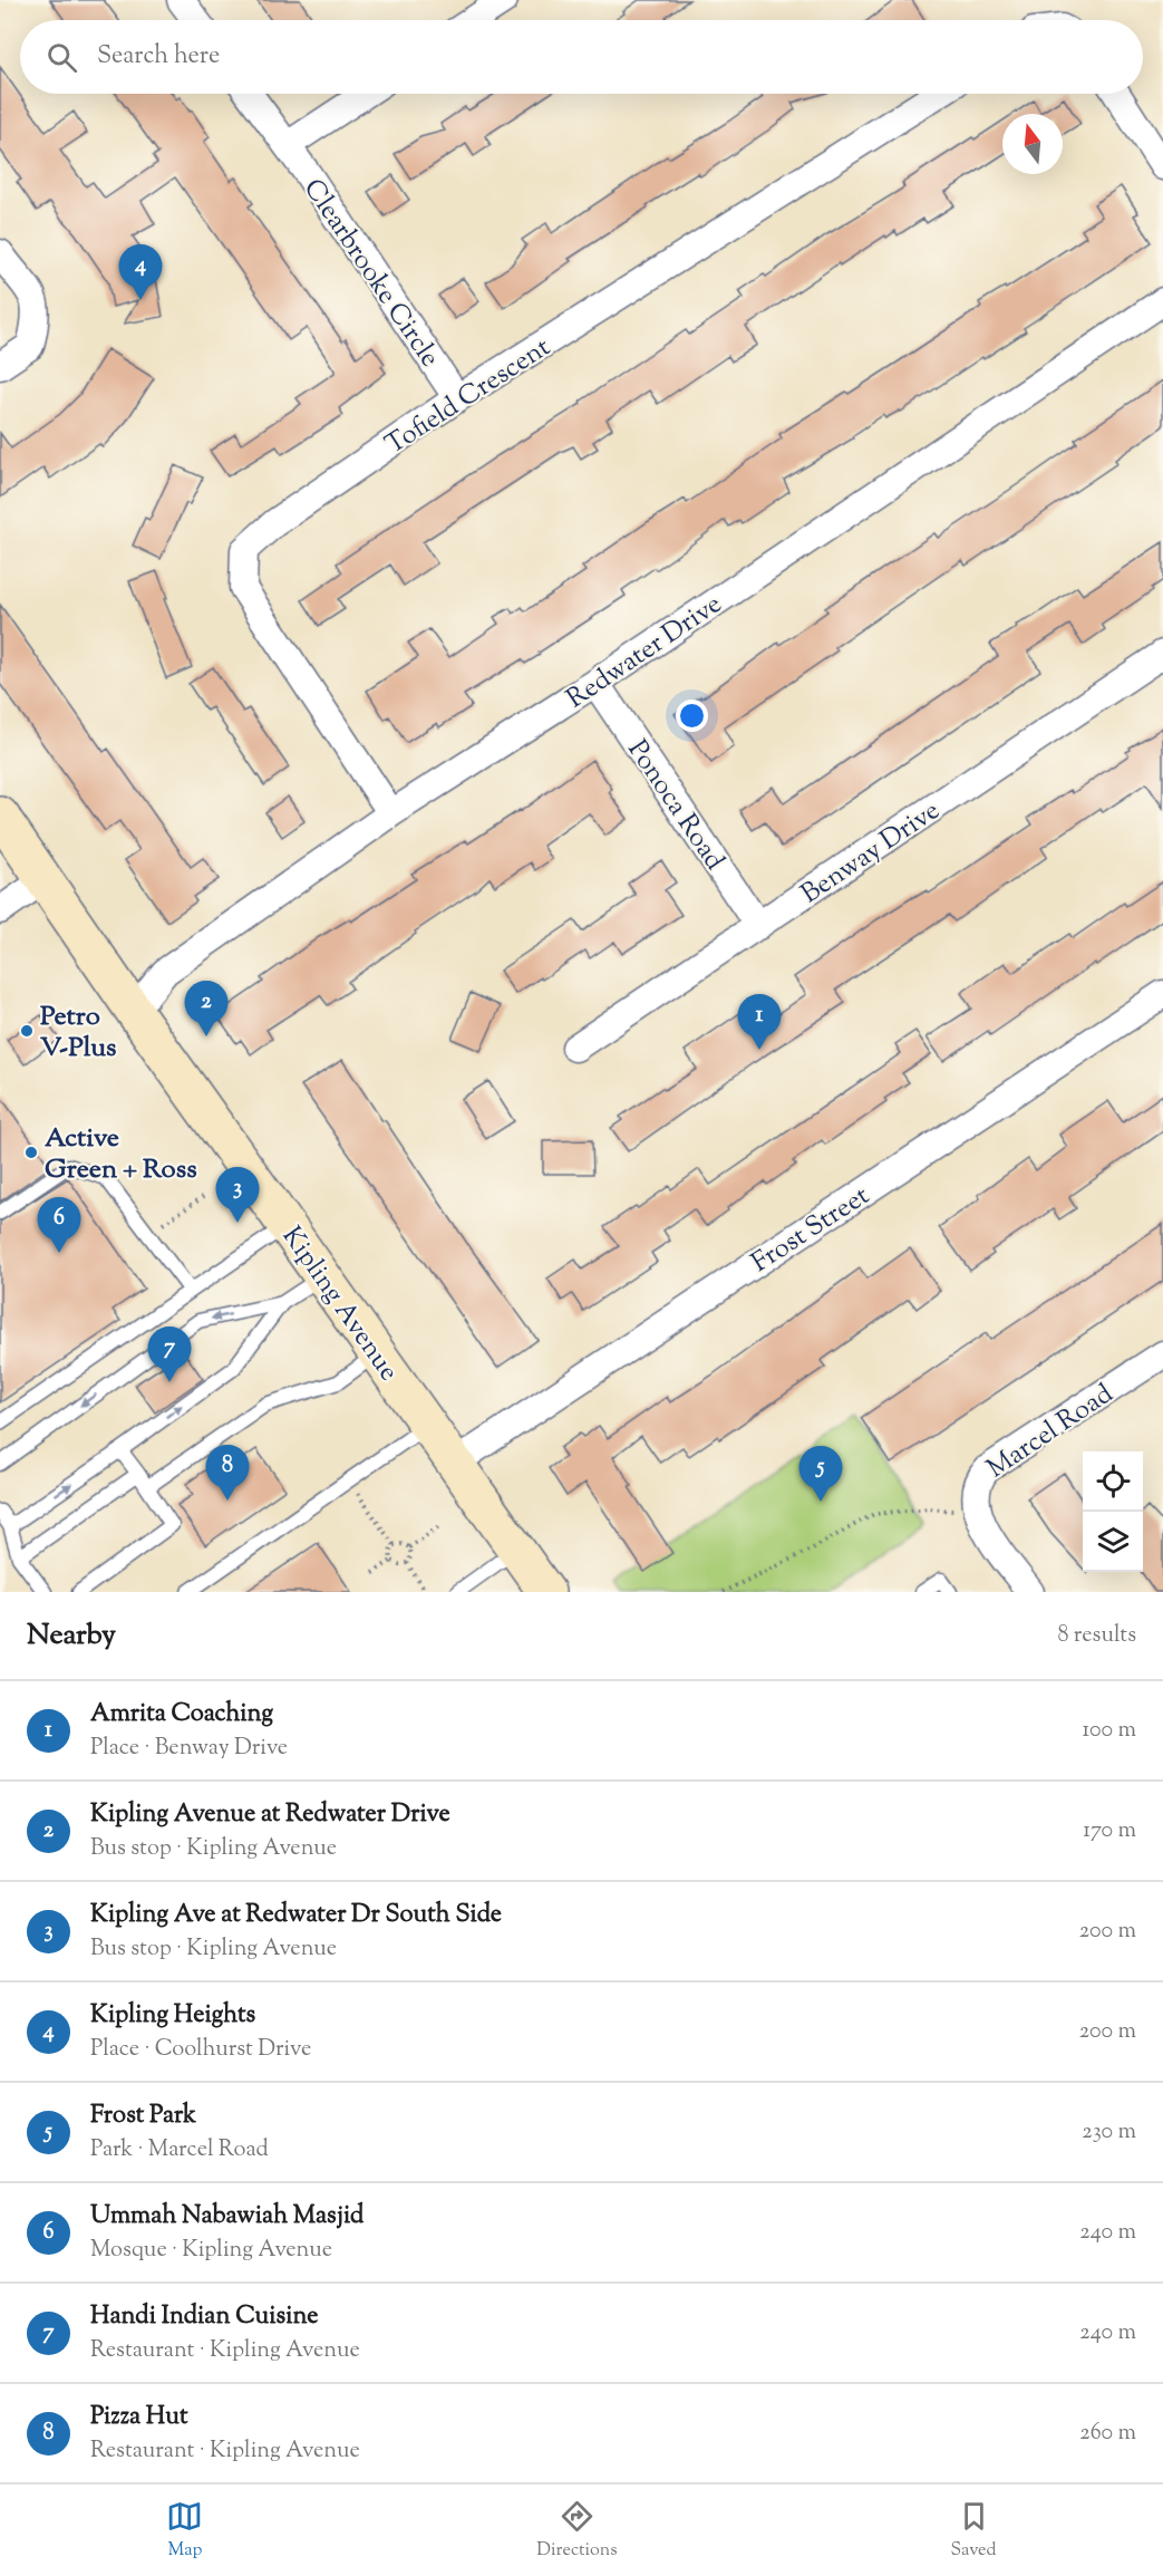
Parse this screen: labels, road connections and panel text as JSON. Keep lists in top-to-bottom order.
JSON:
{
  "streets": {
    "main road": ["Kipling Avenue"],
    "street": [
      "Clearbrooke Circle",
      "Tofield Crescent",
      "Redwater Drive",
      "Ponoca Road",
      "Benway Drive",
      "Frost Street",
      "Marcel Road"
    ]
  },
  "crossings": [
    ["Clearbrooke Circle", "Tofield Crescent"],
    ["Tofield Crescent", "Redwater Drive"],
    ["Redwater Drive", "Ponoca Road"],
    ["Redwater Drive", "Kipling Avenue"],
    ["Ponoca Road", "Benway Drive"],
    ["Frost Street", "Kipling Avenue"]
  ],
  "places": ["Petro V-Plus", "Active Green + Ross"],
  "north": "top",
  "page": {
    "search": "Search here",
    "pins": [
      "4",
      "2",
      "1",
      "3",
      "6",
      "7",
      "8",
      "5"
    ],
    "heading": ["Nearby", "8 results"],
    "list": [
      {
        "mark": "1",
        "name": "Amrita Coaching",
        "note": "Place · Benway Drive",
        "value": "100 m"
      },
      {
        "mark": "2",
        "name": "Kipling Avenue at Redwater Drive",
        "note": "Bus stop · Kipling Avenue",
        "value": "170 m"
      },
      {
        "mark": "3",
        "name": "Kipling Ave at Redwater Dr South Side",
        "note": "Bus stop · Kipling Avenue",
        "value": "200 m"
      },
      {
        "mark": "4",
        "name": "Kipling Heights",
        "note": "Place · Coolhurst Drive",
        "value": "200 m"
      },
      {
        "mark": "5",
        "name": "Frost Park",
        "note": "Park · Marcel Road",
        "value": "230 m"
      },
      {
        "mark": "6",
        "name": "Ummah Nabawiah Masjid",
        "note": "Mosque · Kipling Avenue",
        "value": "240 m"
      },
      {
        "mark": "7",
        "name": "Handi Indian Cuisine",
        "note": "Restaurant · Kipling Avenue",
        "value": "240 m"
      },
      {
        "mark": "8",
        "name": "Pizza Hut",
        "note": "Restaurant · Kipling Avenue",
        "value": "260 m"
      }
    ],
    "nav": ["Map", "Directions", "Saved"]
  }
}
